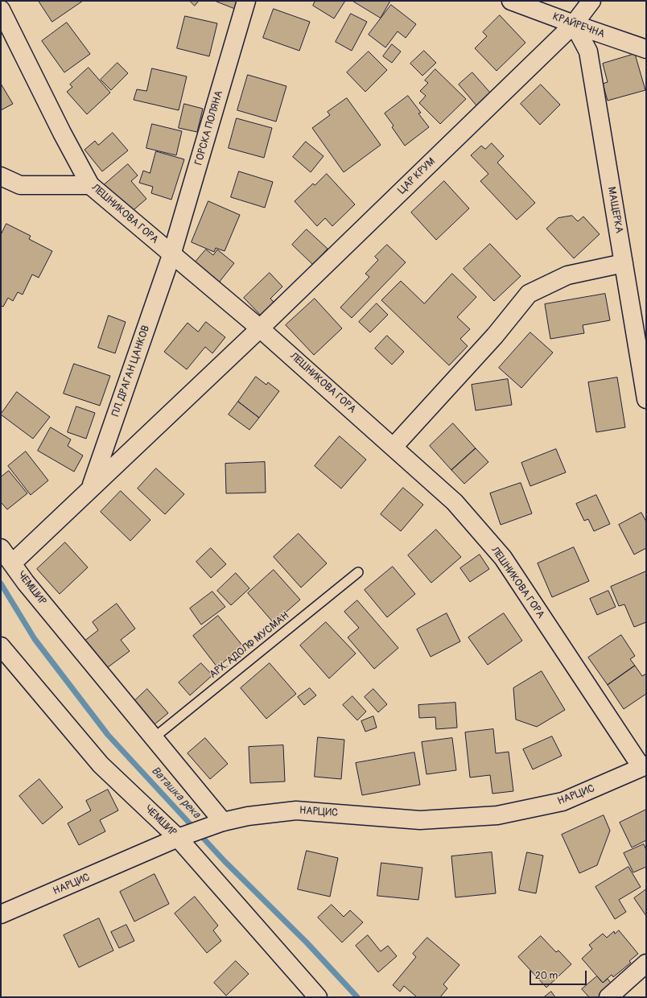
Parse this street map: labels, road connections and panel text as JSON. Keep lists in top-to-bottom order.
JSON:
{
  "streets": {
    "street": [
      "КРАЙРЕЧНА",
      "ГОРСКА ПОЛЯНА",
      "ЦАР КРУМ",
      "МАЩЕРКА",
      "ЛЕШНИКОВА ГОРА",
      "ПЛ. ДРАГАН ЦАНКОВ",
      "ЧЕМШИР",
      "НАРЦИС"
    ],
    "lane": ["АРХ. АДОЛФ МУСМАН"]
  },
  "crossings": [
    ["КРАЙРЕЧНА", "ЦАР КРУМ"],
    ["КРАЙРЕЧНА", "МАЩЕРКА"],
    ["ГОРСКА ПОЛЯНА", "ЛЕШНИКОВА ГОРА"],
    ["ГОРСКА ПОЛЯНА", "ПЛ. ДРАГАН ЦАНКОВ"],
    ["ЦАР КРУМ", "МАЩЕРКА"],
    ["ЦАР КРУМ", "ЛЕШНИКОВА ГОРА"],
    ["ЦАР КРУМ", "ПЛ. ДРАГАН ЦАНКОВ"],
    ["ЛЕШНИКОВА ГОРА", "ПЛ. ДРАГАН ЦАНКОВ"],
    ["ЛЕШНИКОВА ГОРА", "НАРЦИС"],
    ["ПЛ. ДРАГАН ЦАНКОВ", "ЧЕМШИР"],
    ["ЧЕМШИР", "АРХ. АДОЛФ МУСМАН"],
    ["ЧЕМШИР", "НАРЦИС"]
  ],
  "water": ["Ваташка река"],
  "scale_bar": "20 m"
}
